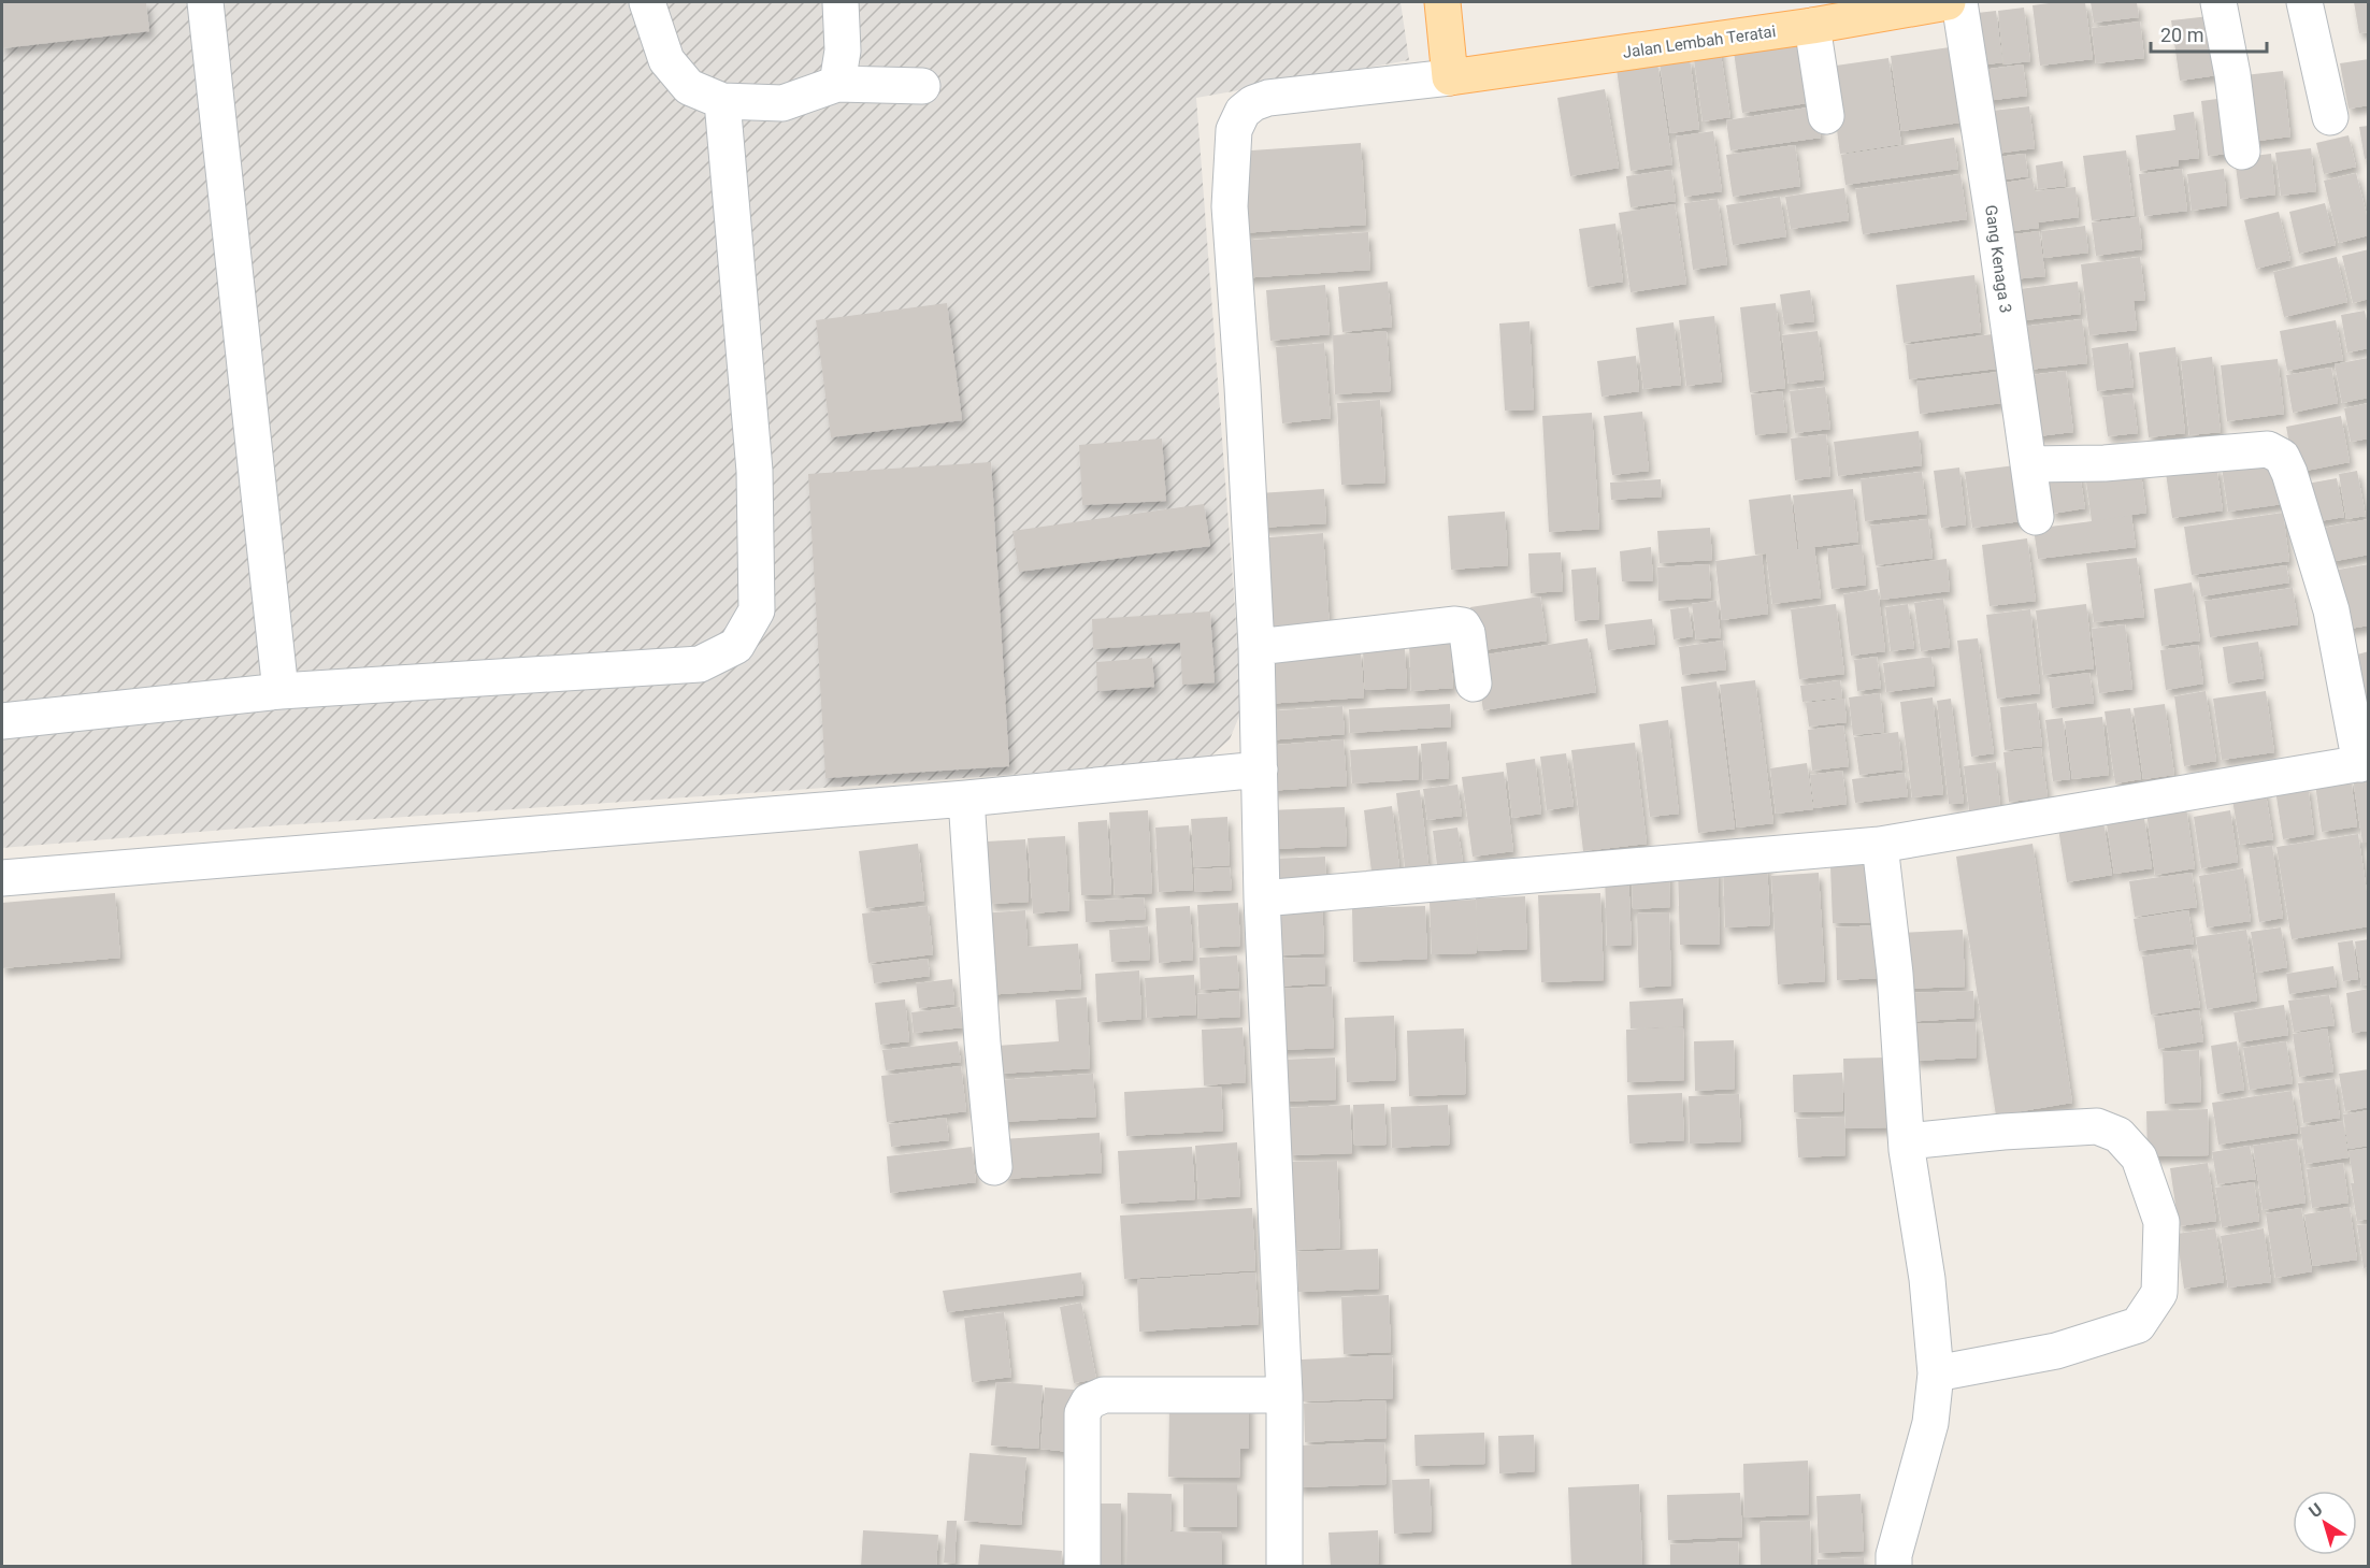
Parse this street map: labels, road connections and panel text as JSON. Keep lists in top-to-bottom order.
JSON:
{
  "streets": {
    "main road": ["Jalan Lembah Teratai"],
    "street": ["Gang Kenaga 3"]
  },
  "scale_bar": "20 m",
  "north": "top left"
}
